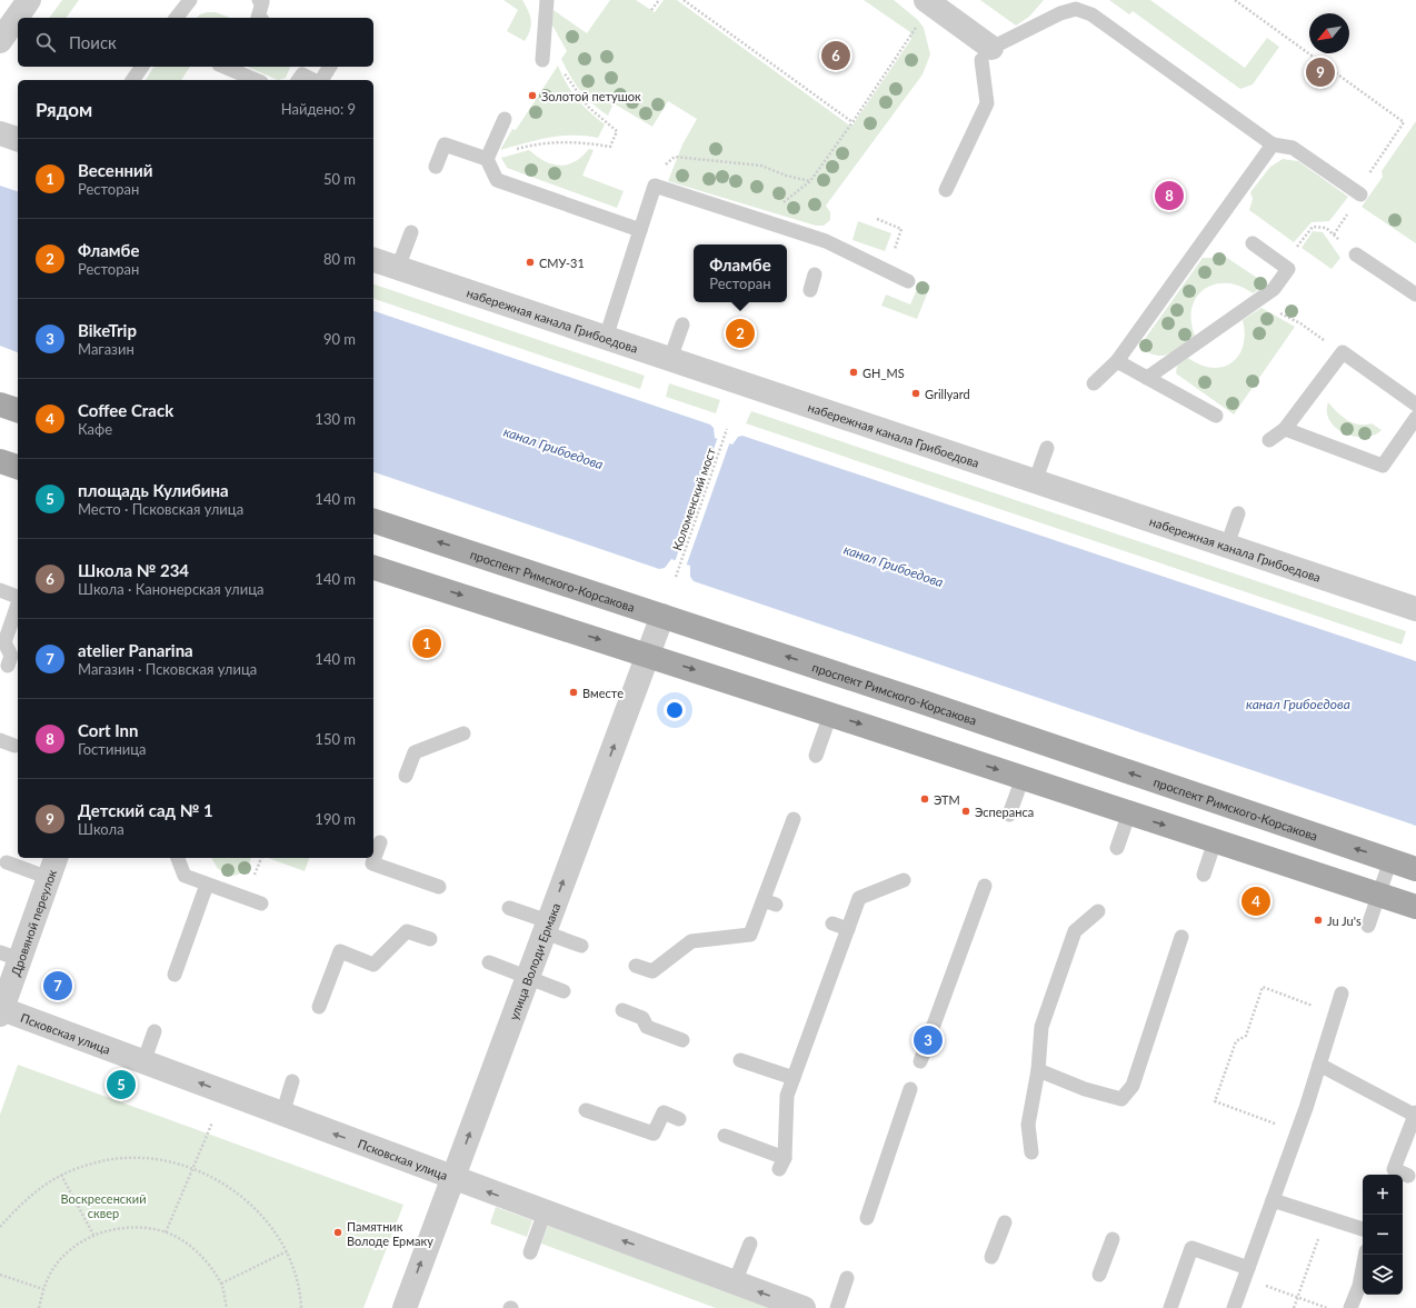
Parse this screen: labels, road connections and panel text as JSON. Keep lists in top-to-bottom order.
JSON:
{
  "streets": {
    "main road": ["проспект Римского-Корсакова"],
    "street": [
      "набережная канала Грибоедова",
      "Дровяной переулок",
      "улица Володи Ермака",
      "Псковская улица"
    ],
    "path": ["Коломенский мост"]
  },
  "crossings": [
    ["проспект Римского-Корсакова", "улица Володи Ермака"],
    ["Дровяной переулок", "Псковская улица"],
    ["улица Володи Ермака", "Псковская улица"]
  ],
  "one_way": ["улица Володи Ермака", "Псковская улица"],
  "water": ["канал Грибоедова"],
  "parks": ["Воскресенский сквер"],
  "places": [
    "Золотой петушок",
    "СМУ-31",
    "GH_MS",
    "Grillyard",
    "Вместе",
    "ЭТМ",
    "Эсперанса",
    "Ju Ju's",
    "Памятник Володе Ермаку"
  ],
  "north": "bottom left",
  "page": {
    "search": "Поиск",
    "pins": [
      "6",
      "9",
      "8",
      "2",
      "1",
      "4",
      "7",
      "3",
      "5"
    ],
    "heading": ["Рядом", "Найдено: 9"],
    "list": [
      {
        "mark": "1",
        "name": "Весенний",
        "note": "Ресторан",
        "value": "50 m"
      },
      {
        "mark": "2",
        "name": "Фламбе",
        "note": "Ресторан",
        "value": "80 m"
      },
      {
        "mark": "3",
        "name": "BikeTrip",
        "note": "Магазин",
        "value": "90 m"
      },
      {
        "mark": "4",
        "name": "Coffee Crack",
        "note": "Кафе",
        "value": "130 m"
      },
      {
        "mark": "5",
        "name": "площадь Кулибина",
        "note": "Место · Псковская улица",
        "value": "140 m"
      },
      {
        "mark": "6",
        "name": "Школа № 234",
        "note": "Школа · Канонерская улица",
        "value": "140 m"
      },
      {
        "mark": "7",
        "name": "atelier Panarina",
        "note": "Магазин · Псковская улица",
        "value": "140 m"
      },
      {
        "mark": "8",
        "name": "Cort Inn",
        "note": "Гостиница",
        "value": "150 m"
      },
      {
        "mark": "9",
        "name": "Детский сад № 1",
        "note": "Школа",
        "value": "190 m"
      }
    ],
    "popup": ["Фламбе", "Ресторан"],
    "map_buttons": ["+", "−"]
  }
}
